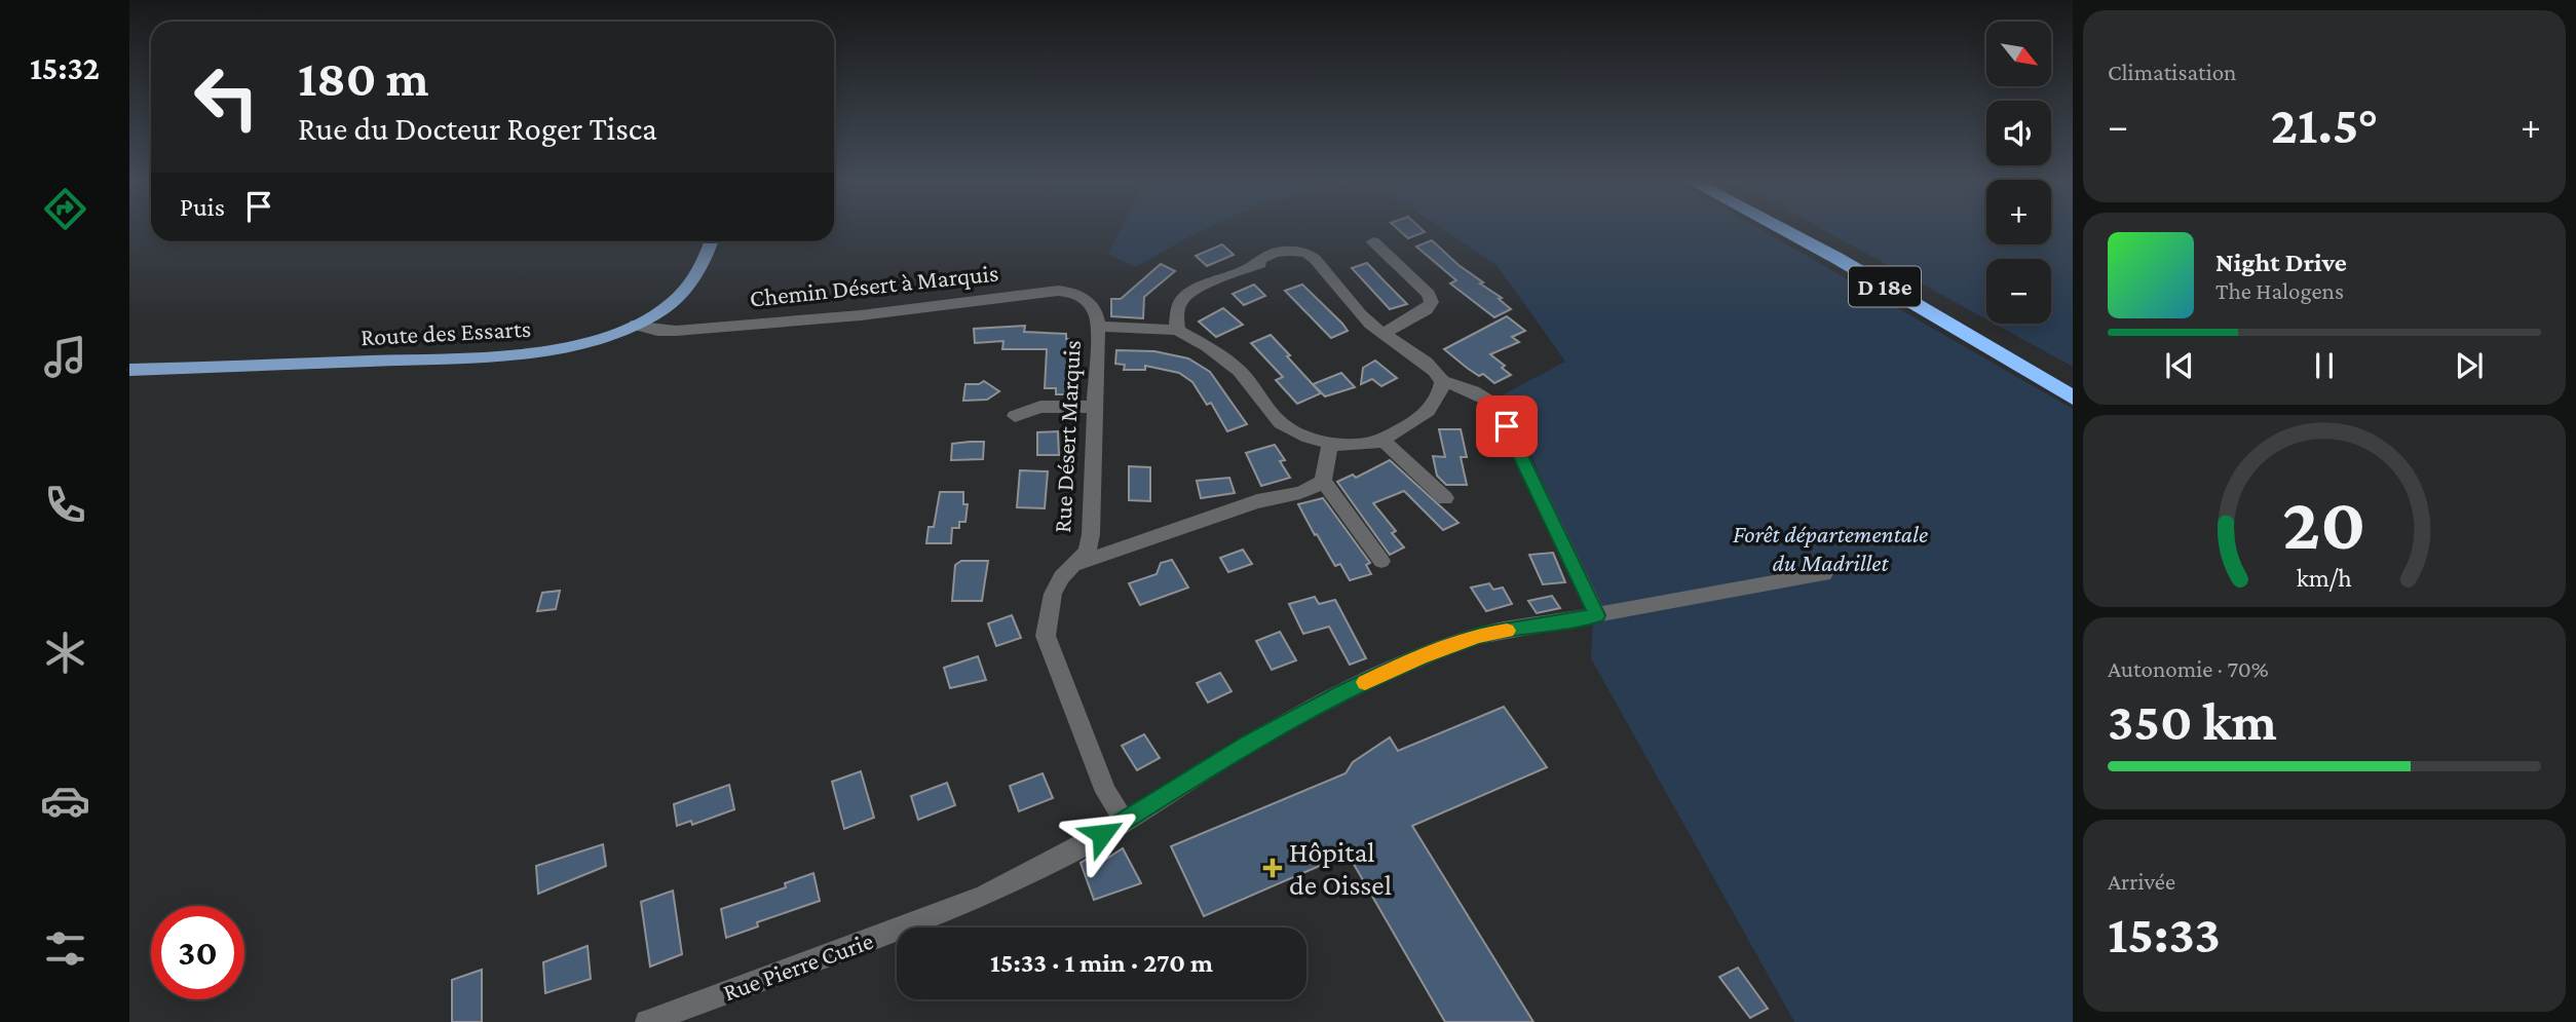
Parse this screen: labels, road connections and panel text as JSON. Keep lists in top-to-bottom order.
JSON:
{
  "streets": {
    "highway": ["D 18e"],
    "main road": ["Route des Essarts"],
    "street": ["Chemin Désert à Marquis", "Rue Désert Marquis", "Rue Pierre Curie"]
  },
  "crossings": [
    ["Chemin Désert à Marquis", "Route des Essarts"],
    ["Chemin Désert à Marquis", "Rue Désert Marquis"],
    ["Rue Désert Marquis", "Rue Pierre Curie"]
  ],
  "parks": ["Forêt départementale du Madrillet"],
  "places": {
    "health": ["Hôpital de Oissel"]
  },
  "north": "bottom right",
  "page": {
    "tabs": "15:32",
    "tile": [
      "Climatisation",
      ["Autonomie · 70%", "350 km"],
      ["Arrivée", "15:33"]
    ],
    "map_buttons": ["+", "−"],
    "turn": ["180 m", "Rue du Docteur Roger Tisca"],
    "heat": ["−", "21.5°", "+"],
    "then": "Puis",
    "song": ["Night Drive", "The Halogens"],
    "limit": "30",
    "trip": "15:33 · 1 min · 270 m",
    "gauge": ["20", "km/h"]
  }
}
